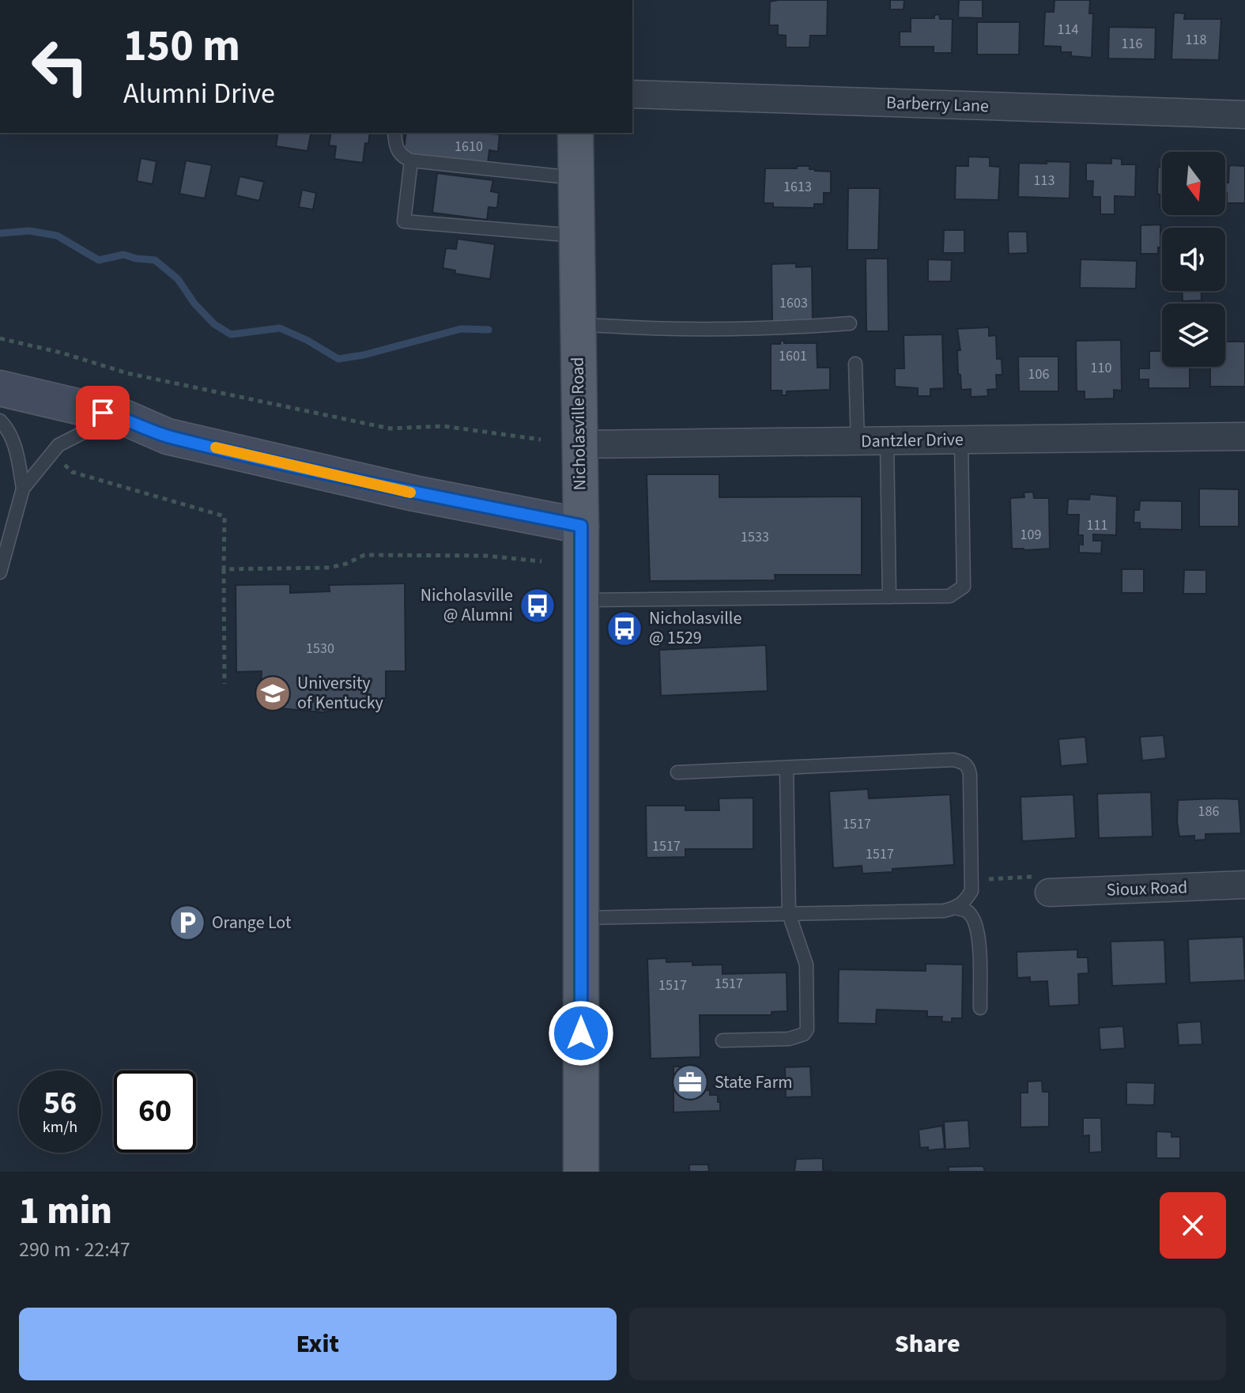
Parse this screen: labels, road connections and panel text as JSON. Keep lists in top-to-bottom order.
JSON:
{
  "streets": {
    "main road": ["Nicholasville Road"],
    "street": ["Barberry Lane", "Dantzler Drive", "Sioux Road"]
  },
  "crossings": [
    ["Nicholasville Road", "Dantzler Drive"]
  ],
  "places": {
    "bus stop": ["Nicholasville @ Alumni", "Nicholasville @ 1529"],
    "school or university": ["University of Kentucky"],
    "parking": ["Orange Lot"],
    "office": ["State Farm"]
  },
  "house_numbers": [
    "114",
    "118",
    "116",
    "1610",
    "113",
    "1613",
    "1603",
    "1601",
    "110",
    "106",
    "111",
    "109",
    "1533",
    "1530",
    "186",
    "1517",
    "1517",
    "1517",
    "1517",
    "1517"
  ],
  "north": "bottom",
  "page": {
    "turn": ["150 m", "Alumni Drive"],
    "speed": "56 km/h",
    "limit": "60",
    "heading": ["1 min", "290 m · 22:47"],
    "buttons": ["Exit", "Share"]
  }
}
